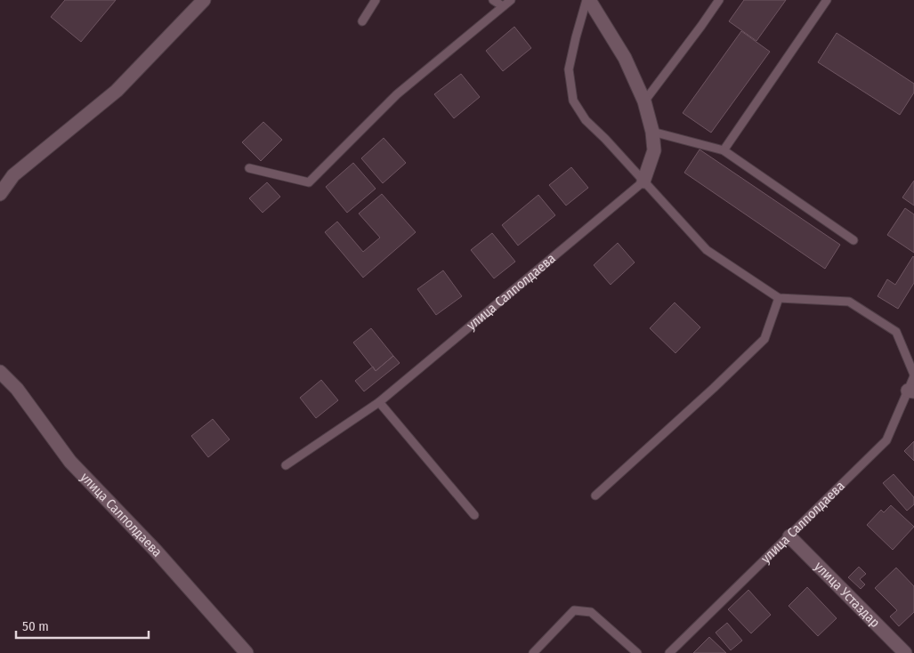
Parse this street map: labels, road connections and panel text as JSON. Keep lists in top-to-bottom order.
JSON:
{
  "streets": {
    "street": ["улица Салполдаева", "улица Устаздар"]
  },
  "crossings": [
    ["улица Салполдаева", "улица Устаздар"]
  ],
  "scale_bar": "50 m"
}
